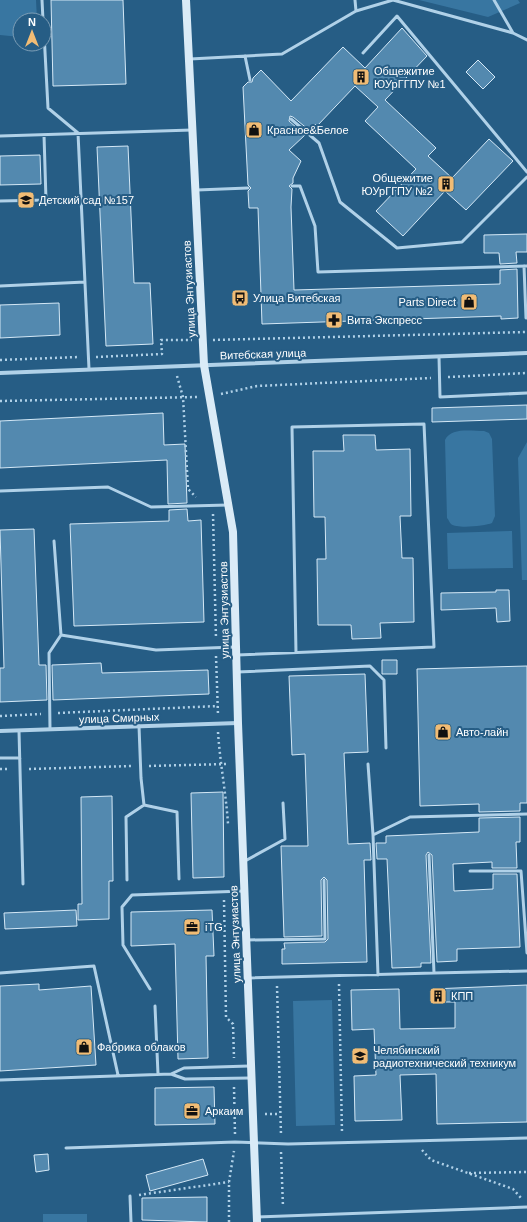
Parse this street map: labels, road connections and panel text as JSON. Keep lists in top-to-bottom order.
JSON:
{
  "streets": {
    "main road": ["улица Энтузиастов"],
    "street": ["Витебская улица", "улица Смирных"]
  },
  "crossings": [
    ["улица Энтузиастов", "Витебская улица"],
    ["улица Энтузиастов", "улица Смирных"]
  ],
  "places": {
    "building": ["Общежитие ЮУрГГПУ №1", "Общежитие ЮУрГГПУ №2", "КПП"],
    "shop": [
      "Красное&Белое",
      "Parts Direct",
      "Авто-лайн",
      "Фабрика облаков"
    ],
    "school or university": ["Детский сад №157", "Челябинский радиотехнический техникум"],
    "bus stop": ["Улица Витебская"],
    "pharmacy": ["Вита Экспресс"],
    "office": ["iTG", "Аркаим"]
  },
  "north": "top"
}
